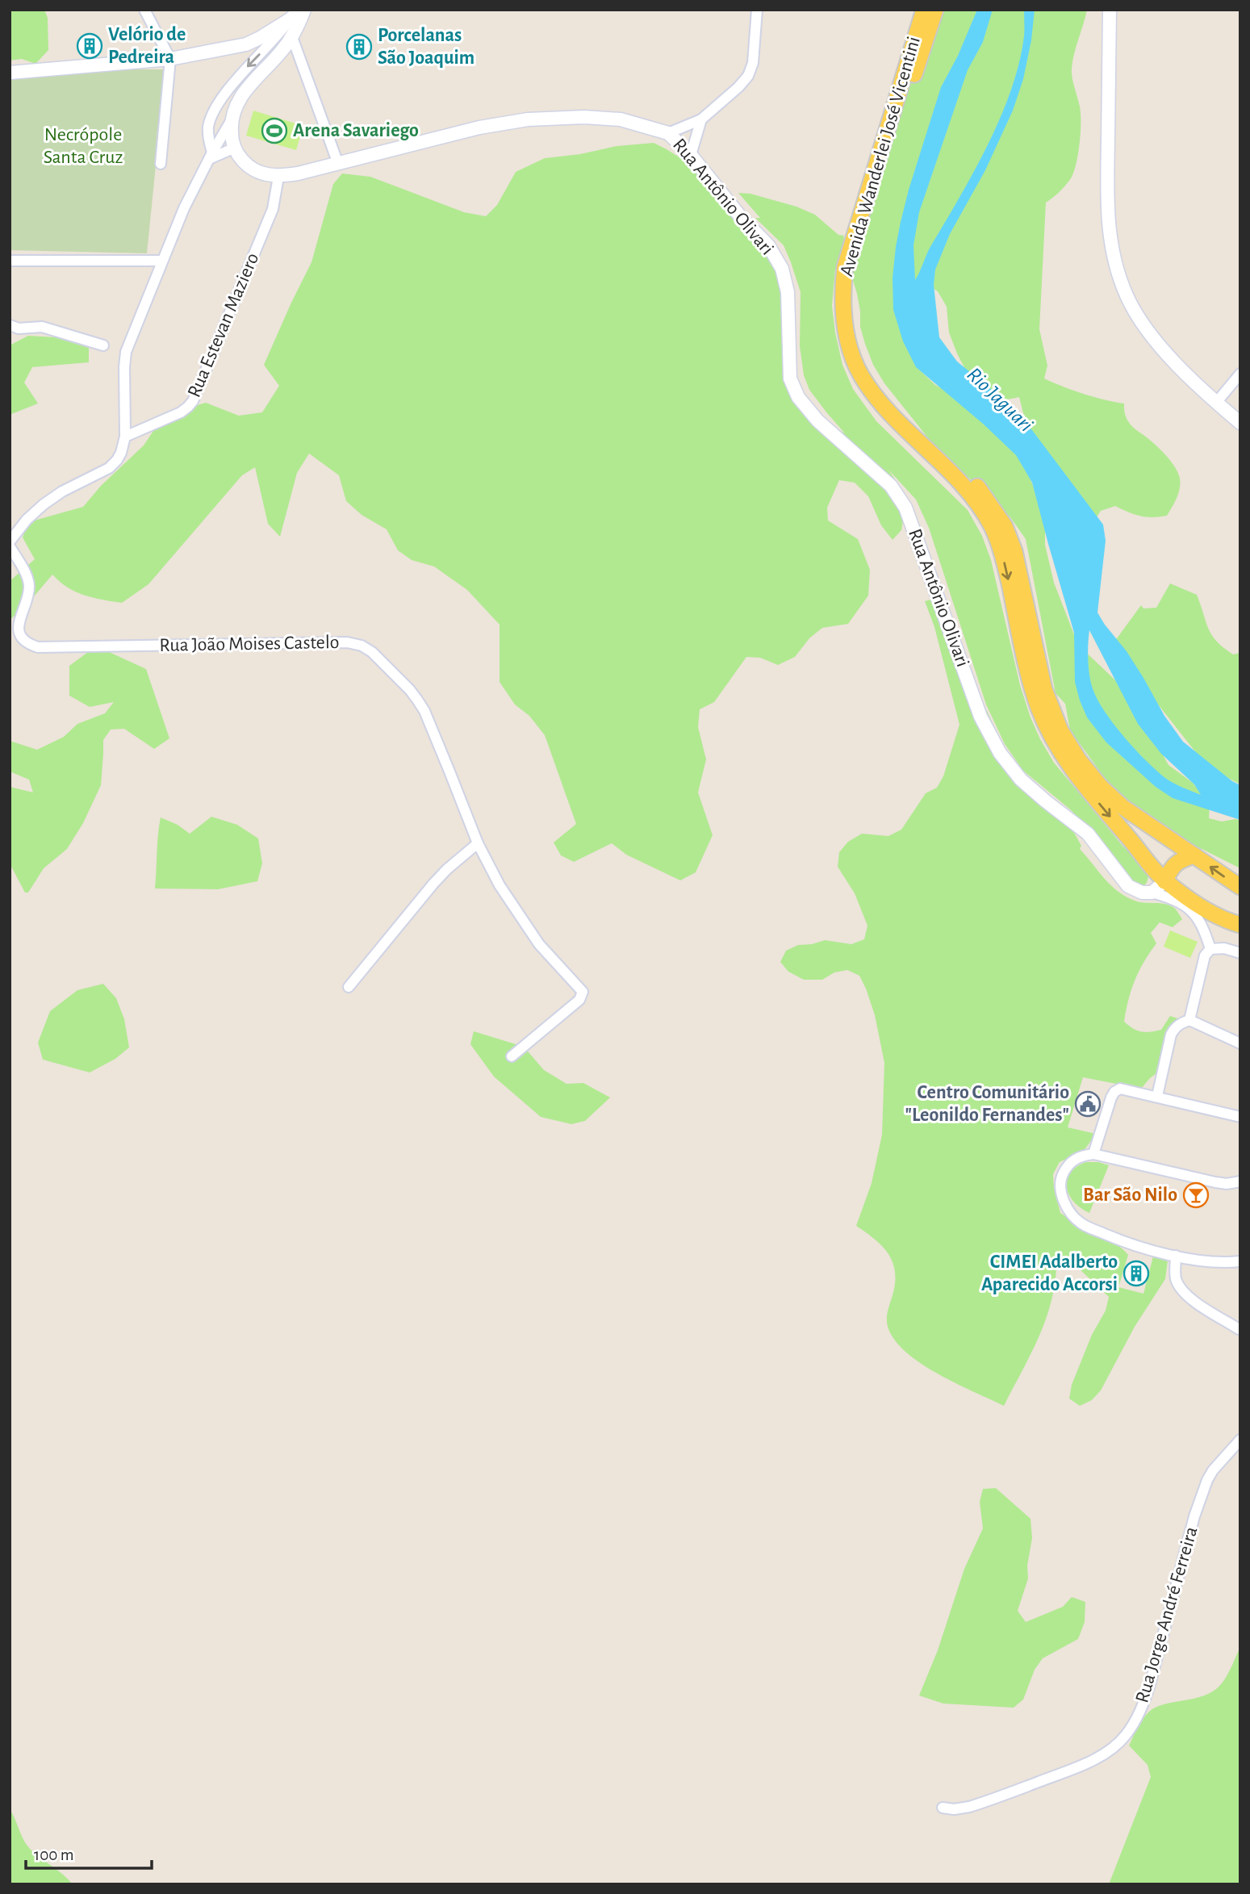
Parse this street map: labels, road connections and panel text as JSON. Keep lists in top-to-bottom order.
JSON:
{
  "streets": {
    "main road": ["Avenida Wanderlei José Vicentini"],
    "street": [
      "Rua Antônio Olivari",
      "Rua Estevan Maziero",
      "Rua João Moises Castelo",
      "Rua Jorge André Ferreira"
    ]
  },
  "crossings": [
    ["Rua Antônio Olivari", "Rua Estevan Maziero"]
  ],
  "one_way": ["Avenida Wanderlei José Vicentini"],
  "water": ["Rio Jaguari"],
  "parks": ["Necrópole Santa Cruz"],
  "places": {
    "building": ["Velório de Pedreira", "Porcelanas São Joaquim", "CIMEI Adalberto Aparecido Accorsi"],
    "sports": ["Arena Savariego"],
    "public building": ["Centro Comunitário \"Leonildo Fernandes\""],
    "bar": ["Bar São Nilo"]
  },
  "scale_bar": "100 m"
}
